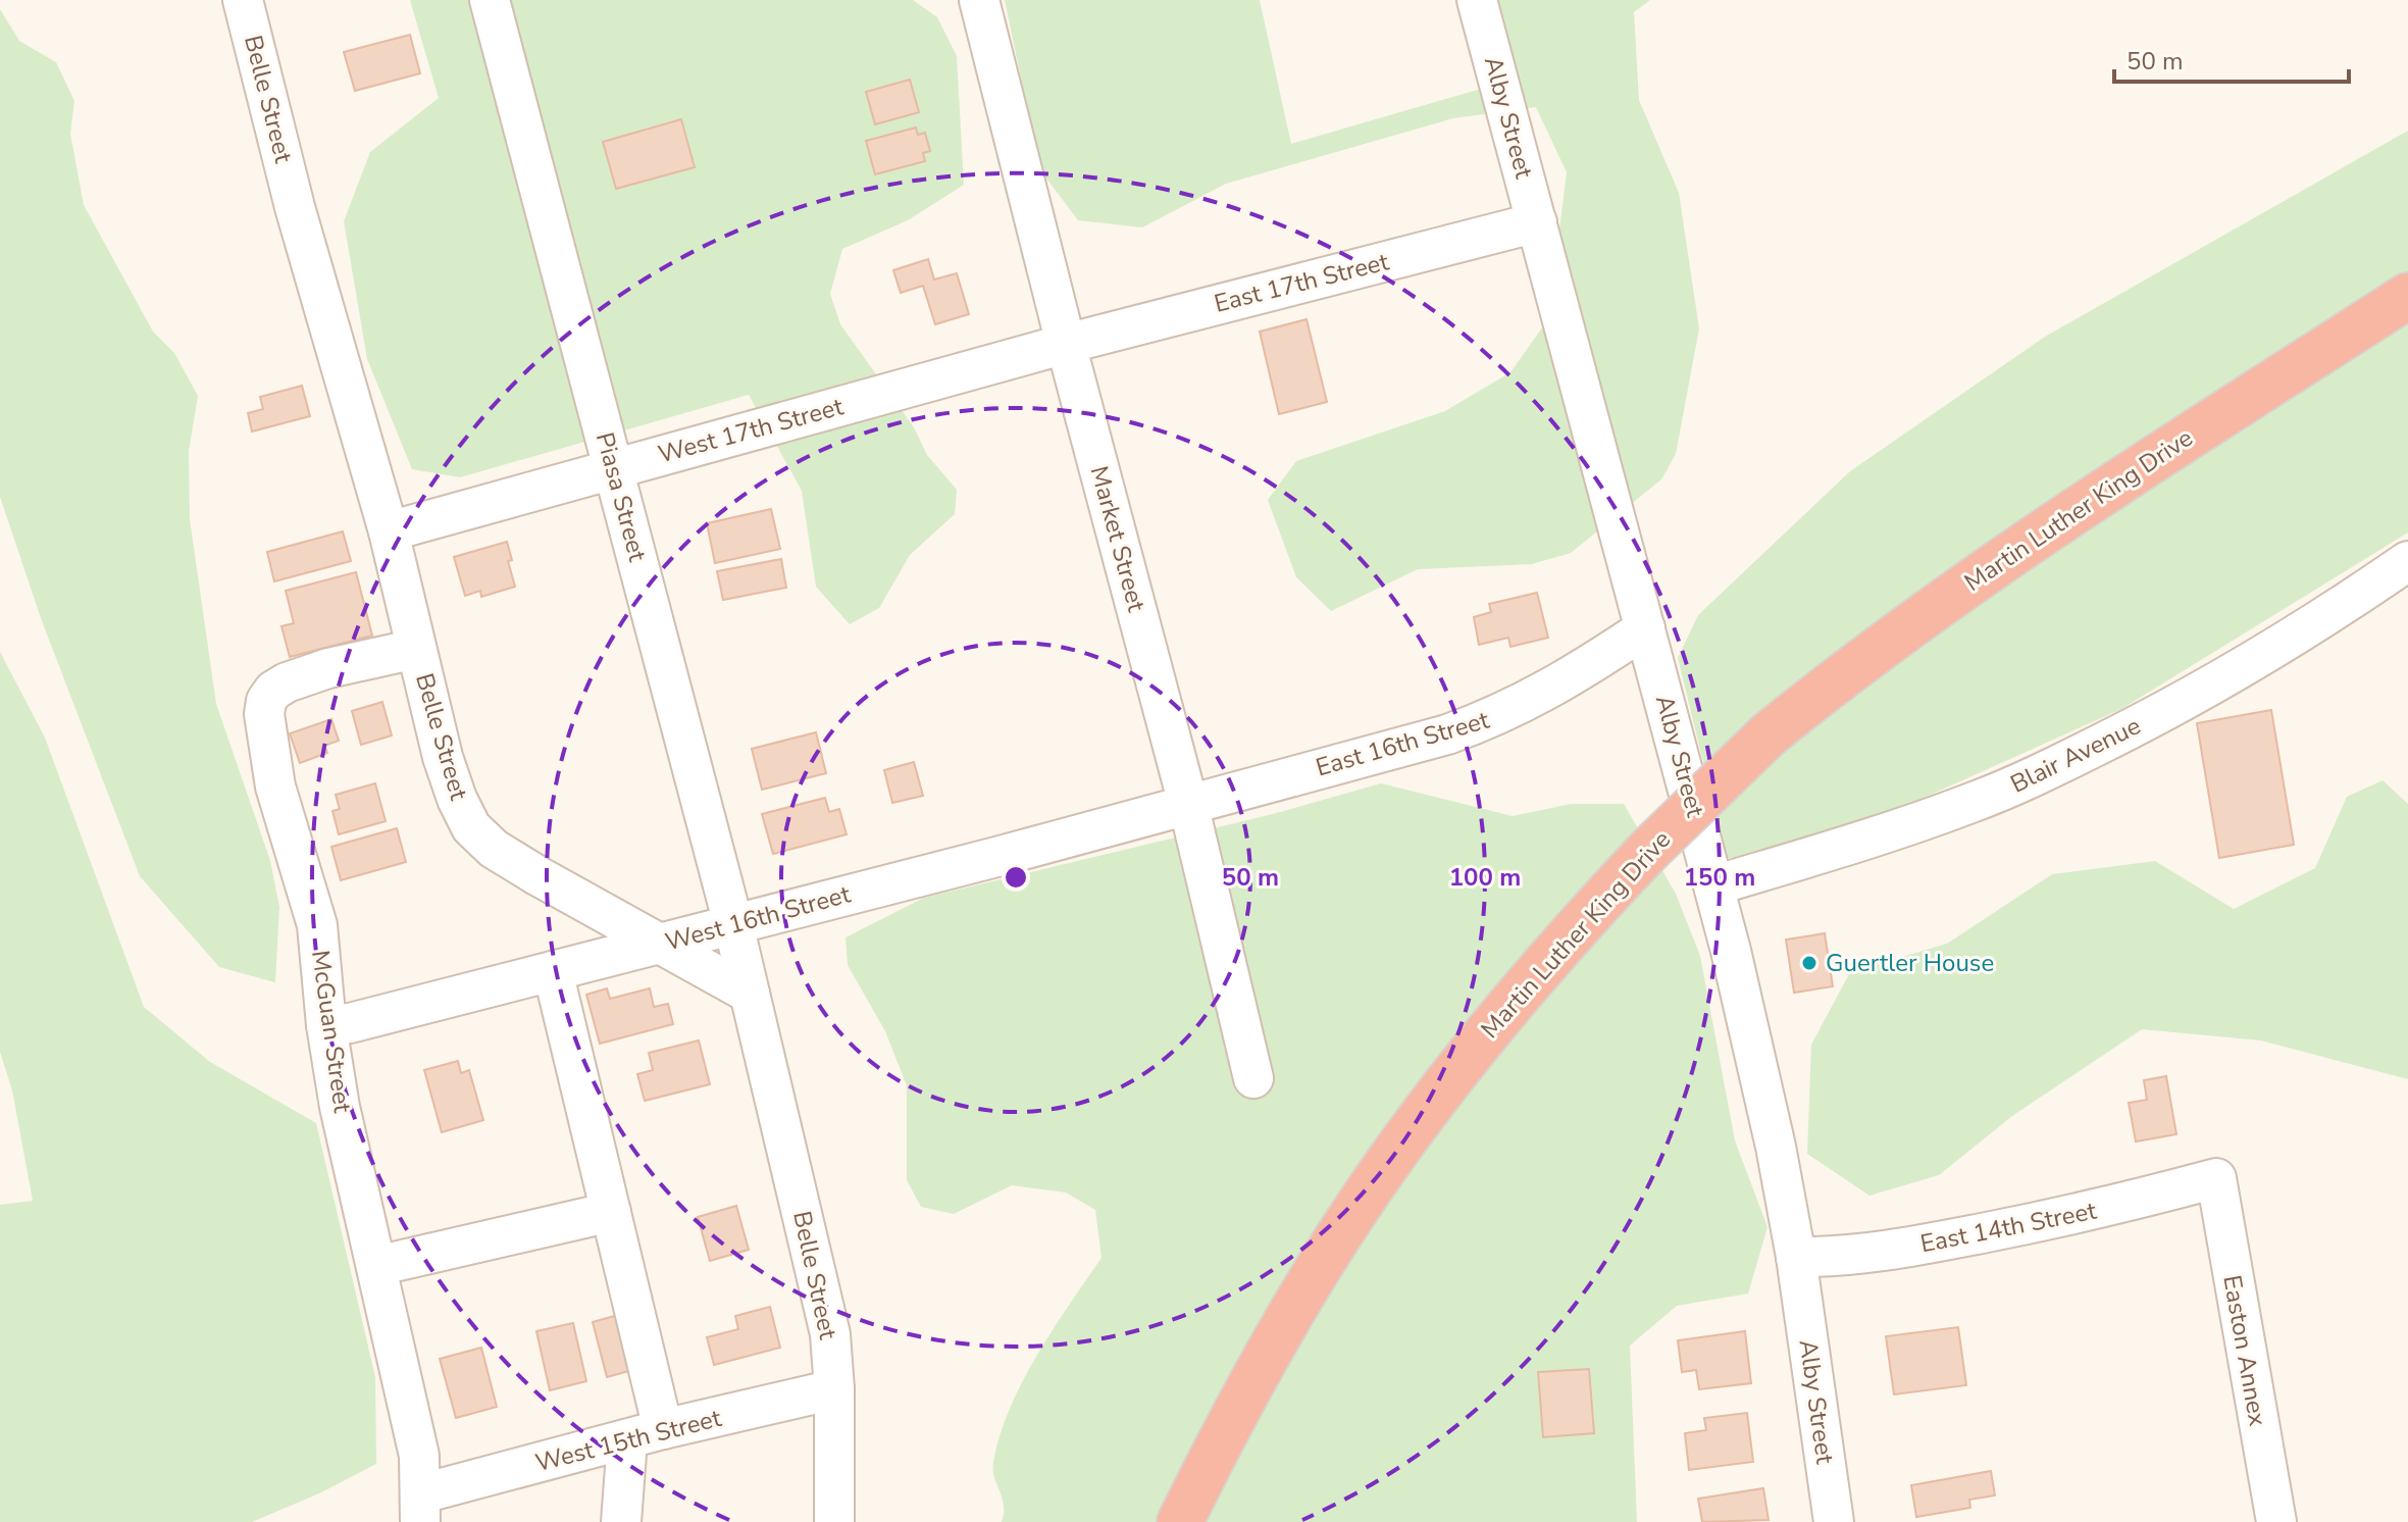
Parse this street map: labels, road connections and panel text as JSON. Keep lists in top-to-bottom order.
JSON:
{
  "streets": {
    "highway": ["Martin Luther King Drive"],
    "street": [
      "Belle Street",
      "Alby Street",
      "East 17th Street",
      "West 17th Street",
      "Piasa Street",
      "Market Street",
      "East 16th Street",
      "Blair Avenue",
      "West 16th Street",
      "McGuan Street",
      "East 14th Street",
      "Easton Annex",
      "West 15th Street"
    ]
  },
  "crossings": [
    ["Belle Street", "West 17th Street"],
    ["Belle Street", "Piasa Street"],
    ["Belle Street", "West 16th Street"],
    ["Belle Street", "McGuan Street"],
    ["Belle Street", "West 15th Street"],
    ["Alby Street", "East 17th Street"],
    ["Alby Street", "East 16th Street"],
    ["Alby Street", "Blair Avenue"],
    ["Alby Street", "East 14th Street"],
    ["East 17th Street", "West 17th Street"],
    ["East 17th Street", "Market Street"],
    ["West 17th Street", "Piasa Street"],
    ["West 17th Street", "Market Street"],
    ["Piasa Street", "West 16th Street"],
    ["Market Street", "East 16th Street"],
    ["Market Street", "West 16th Street"],
    ["East 16th Street", "West 16th Street"],
    ["West 16th Street", "McGuan Street"],
    ["McGuan Street", "West 15th Street"],
    ["East 14th Street", "Easton Annex"]
  ],
  "places": ["Guertler House"],
  "scale_bar": "50 m",
  "rings": ["50 m", "100 m", "150 m"]
}
